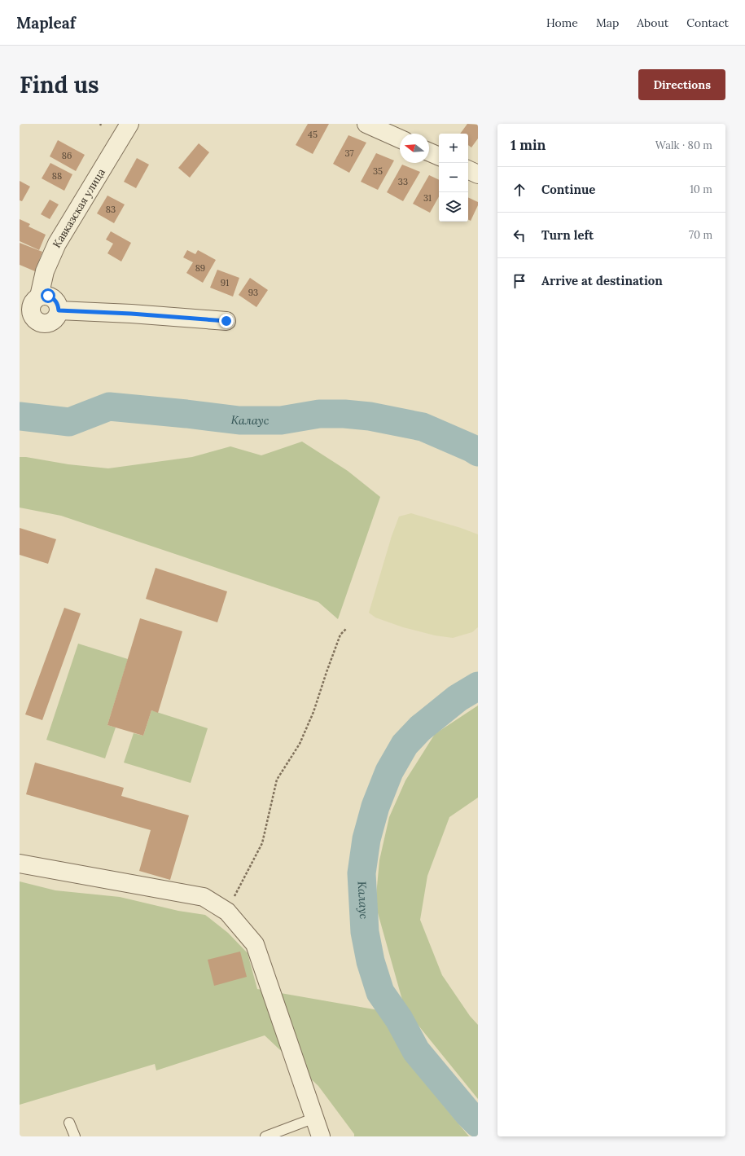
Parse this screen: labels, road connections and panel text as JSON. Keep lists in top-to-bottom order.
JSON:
{
  "streets": {
    "street": ["Кавказская улица"]
  },
  "water": ["Калаус"],
  "house_numbers": [
    "45",
    "37",
    "86",
    "35",
    "88",
    "33",
    "31",
    "83",
    "89",
    "91",
    "93"
  ],
  "north": "left",
  "page": {
    "header": "Mapleaf",
    "nav": [
      "Home",
      "Map",
      "About",
      "Contact"
    ],
    "buttons": "Directions",
    "title": "Find us",
    "heading": ["1 min", "Walk · 80 m"],
    "map_buttons": ["+", "−"],
    "list": [
      ["Continue", "10 m"],
      ["Turn left", "70 m"],
      "Arrive at destination"
    ]
  }
}
